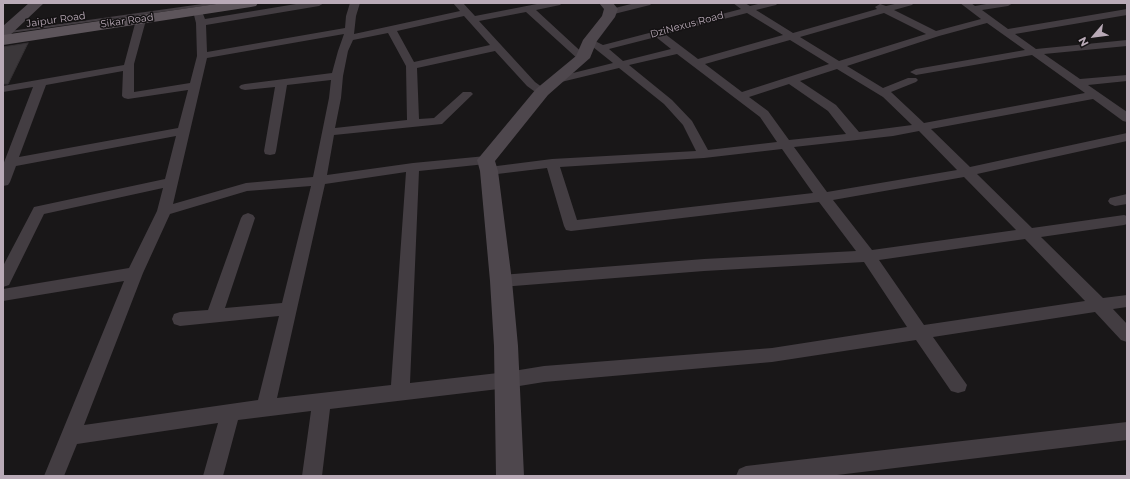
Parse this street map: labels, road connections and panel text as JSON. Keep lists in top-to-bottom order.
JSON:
{
  "streets": {
    "main road": ["Jaipur Road", "Sikar Road"],
    "street": ["DziNexus Road"]
  },
  "crossings": [
    ["Jaipur Road", "Sikar Road"]
  ],
  "north": "bottom left"
}
